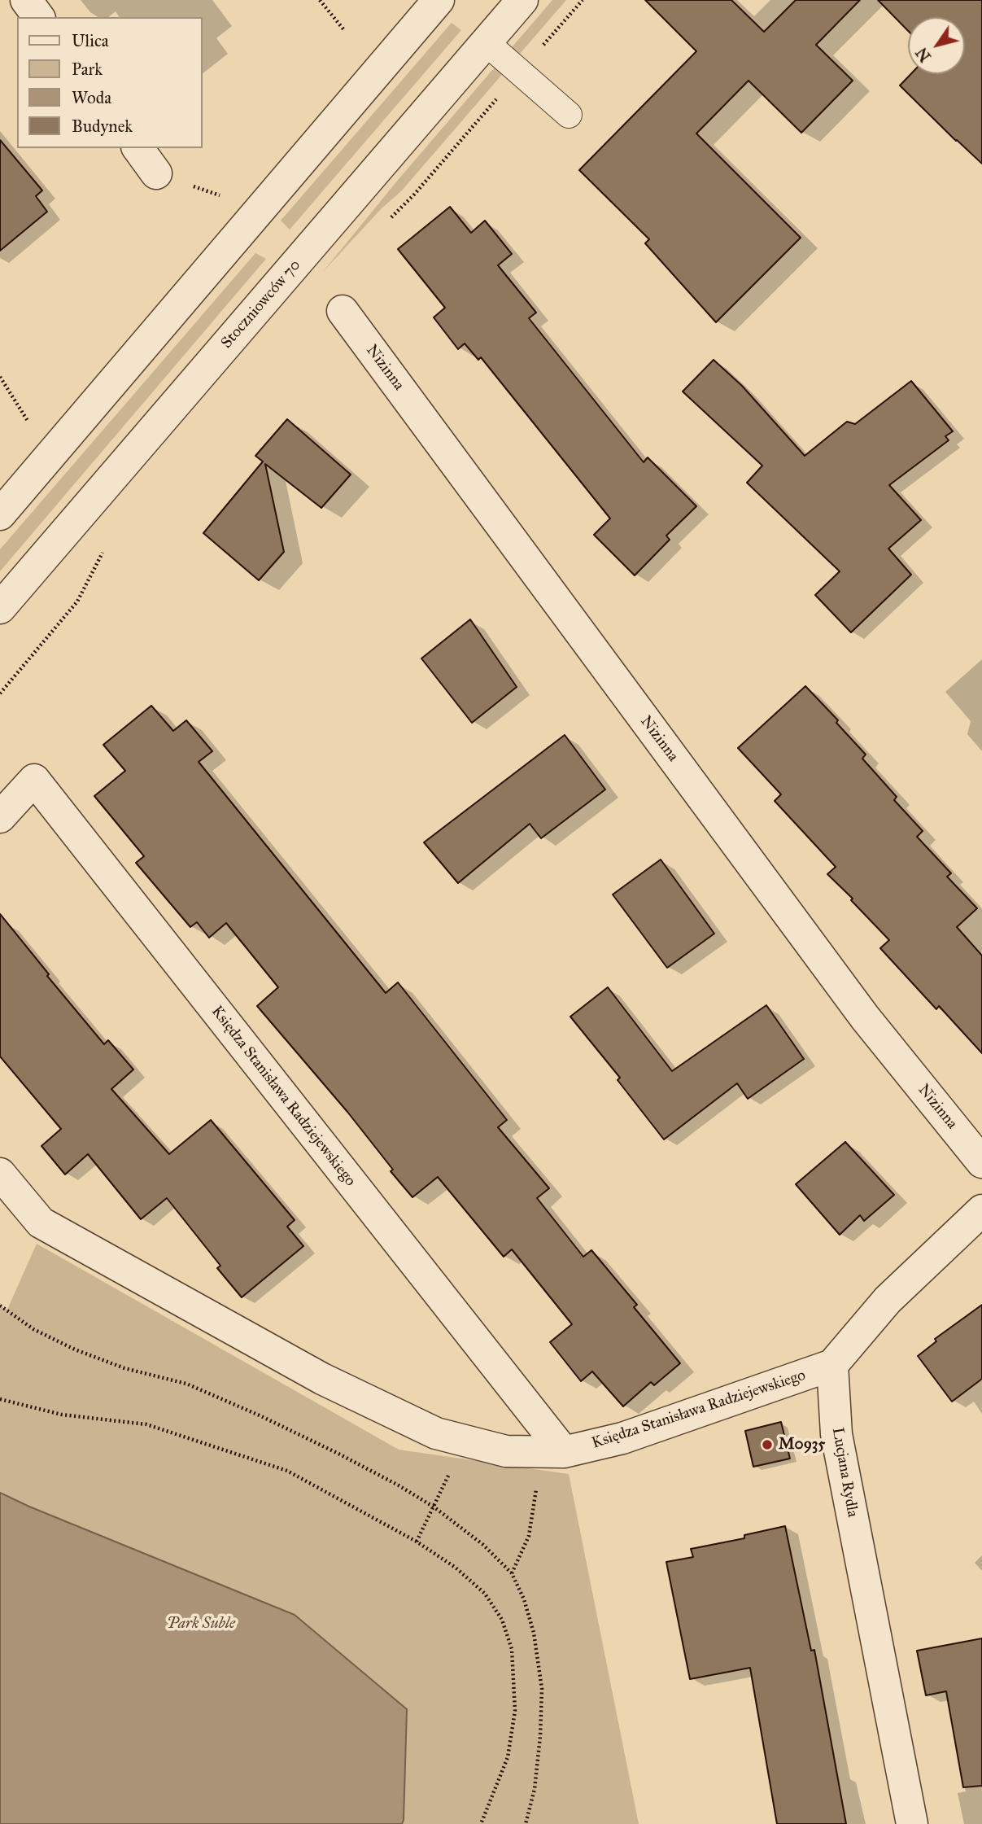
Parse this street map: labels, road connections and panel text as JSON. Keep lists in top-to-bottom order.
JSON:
{
  "streets": {
    "street": [
      "Stoczniowców 70",
      "Nizinna",
      "Księdza Stanisława Radziejewskiego",
      "Lucjana Rydla"
    ]
  },
  "crossings": [
    ["Księdza Stanisława Radziejewskiego", "Lucjana Rydla"]
  ],
  "parks": ["Park Suble"],
  "places": ["M0935"],
  "legend": [
    "Ulica",
    "Park",
    "Woda",
    "Budynek"
  ],
  "north": "bottom left"
}
